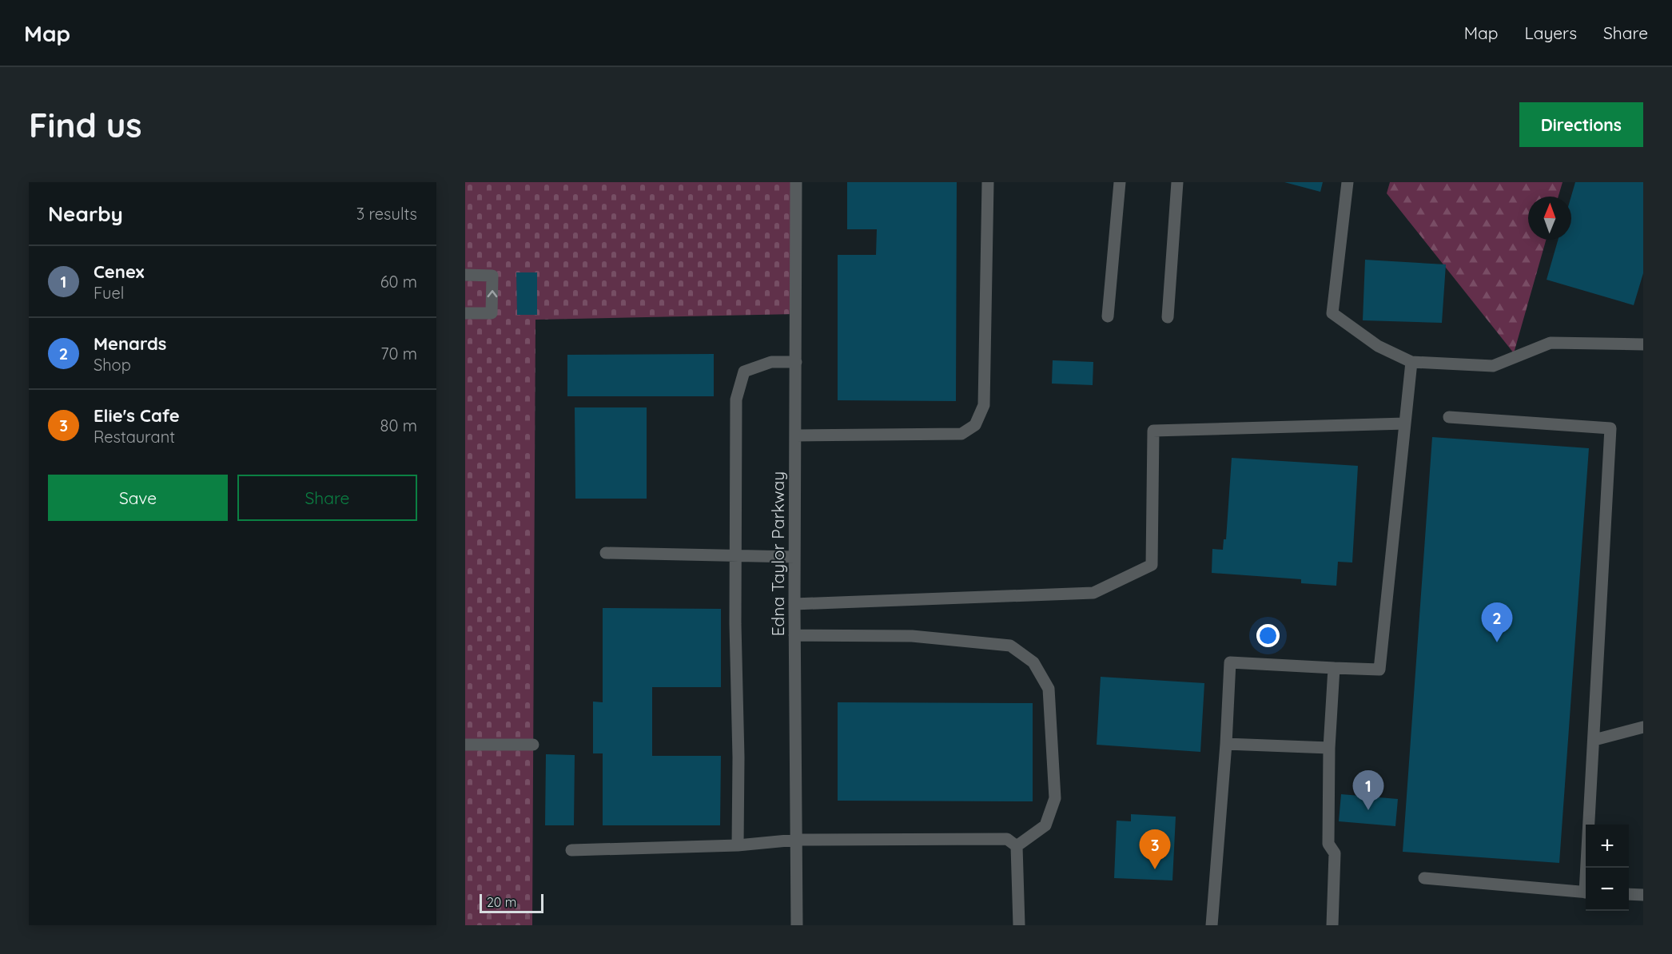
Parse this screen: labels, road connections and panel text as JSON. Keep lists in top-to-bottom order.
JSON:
{
  "streets": {
    "street": ["Edna Taylor Parkway"]
  },
  "scale_bar": "20 m",
  "north": "top",
  "page": {
    "header": "Map",
    "nav": ["Map", "Layers", "Share"],
    "buttons": [
      "Directions",
      ["Save", "Share"]
    ],
    "title": "Find us",
    "heading": ["Nearby", "3 results"],
    "list": [
      {
        "mark": "1",
        "name": "Cenex",
        "note": "Fuel",
        "value": "60 m"
      },
      {
        "mark": "2",
        "name": "Menards",
        "note": "Shop",
        "value": "70 m"
      },
      {
        "mark": "3",
        "name": "Elie's Cafe",
        "note": "Restaurant",
        "value": "80 m"
      }
    ],
    "pins": ["2", "1", "3"],
    "map_buttons": ["+", "−"],
    "scale": "20 m"
  }
}
